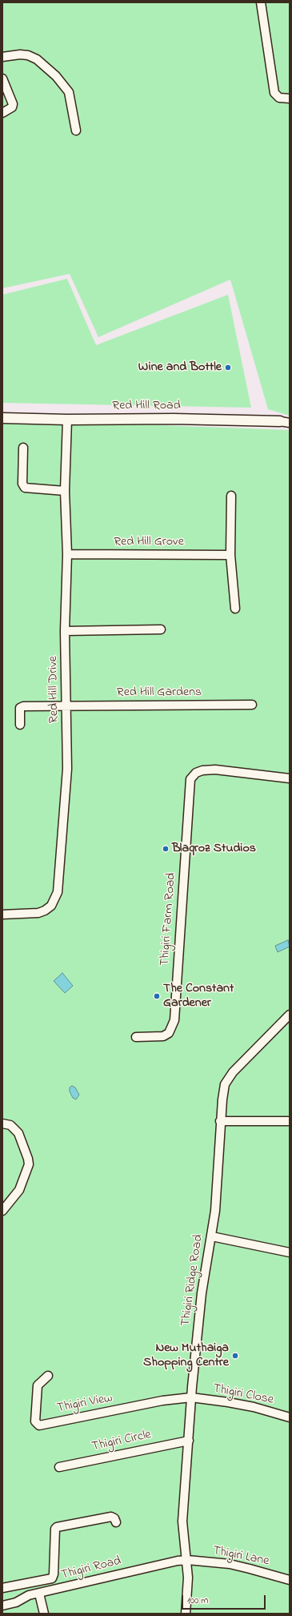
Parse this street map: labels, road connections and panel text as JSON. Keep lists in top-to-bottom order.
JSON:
{
  "streets": {
    "main road": ["Red Hill Road"],
    "street": [
      "Red Hill Grove",
      "Red Hill Drive",
      "Red Hill Gardens",
      "Thigiri Farm Road",
      "Thigiri Ridge Road",
      "Thigiri Close",
      "Thigiri View",
      "Thigiri Circle",
      "Thigiri Lane",
      "Thigiri Road"
    ]
  },
  "crossings": [
    ["Red Hill Road", "Red Hill Drive"],
    ["Red Hill Grove", "Red Hill Drive"],
    ["Red Hill Drive", "Red Hill Gardens"],
    ["Thigiri Ridge Road", "Thigiri Close"],
    ["Thigiri Ridge Road", "Thigiri View"],
    ["Thigiri Ridge Road", "Thigiri Circle"],
    ["Thigiri Ridge Road", "Thigiri Lane"],
    ["Thigiri Ridge Road", "Thigiri Road"],
    ["Thigiri Close", "Thigiri View"],
    ["Thigiri Lane", "Thigiri Road"]
  ],
  "places": [
    "Wine and Bottle",
    "Blaqroz Studios",
    "The Constant Gardener",
    "New Muthaiga Shopping Centre"
  ],
  "scale_bar": "100 m"
}
